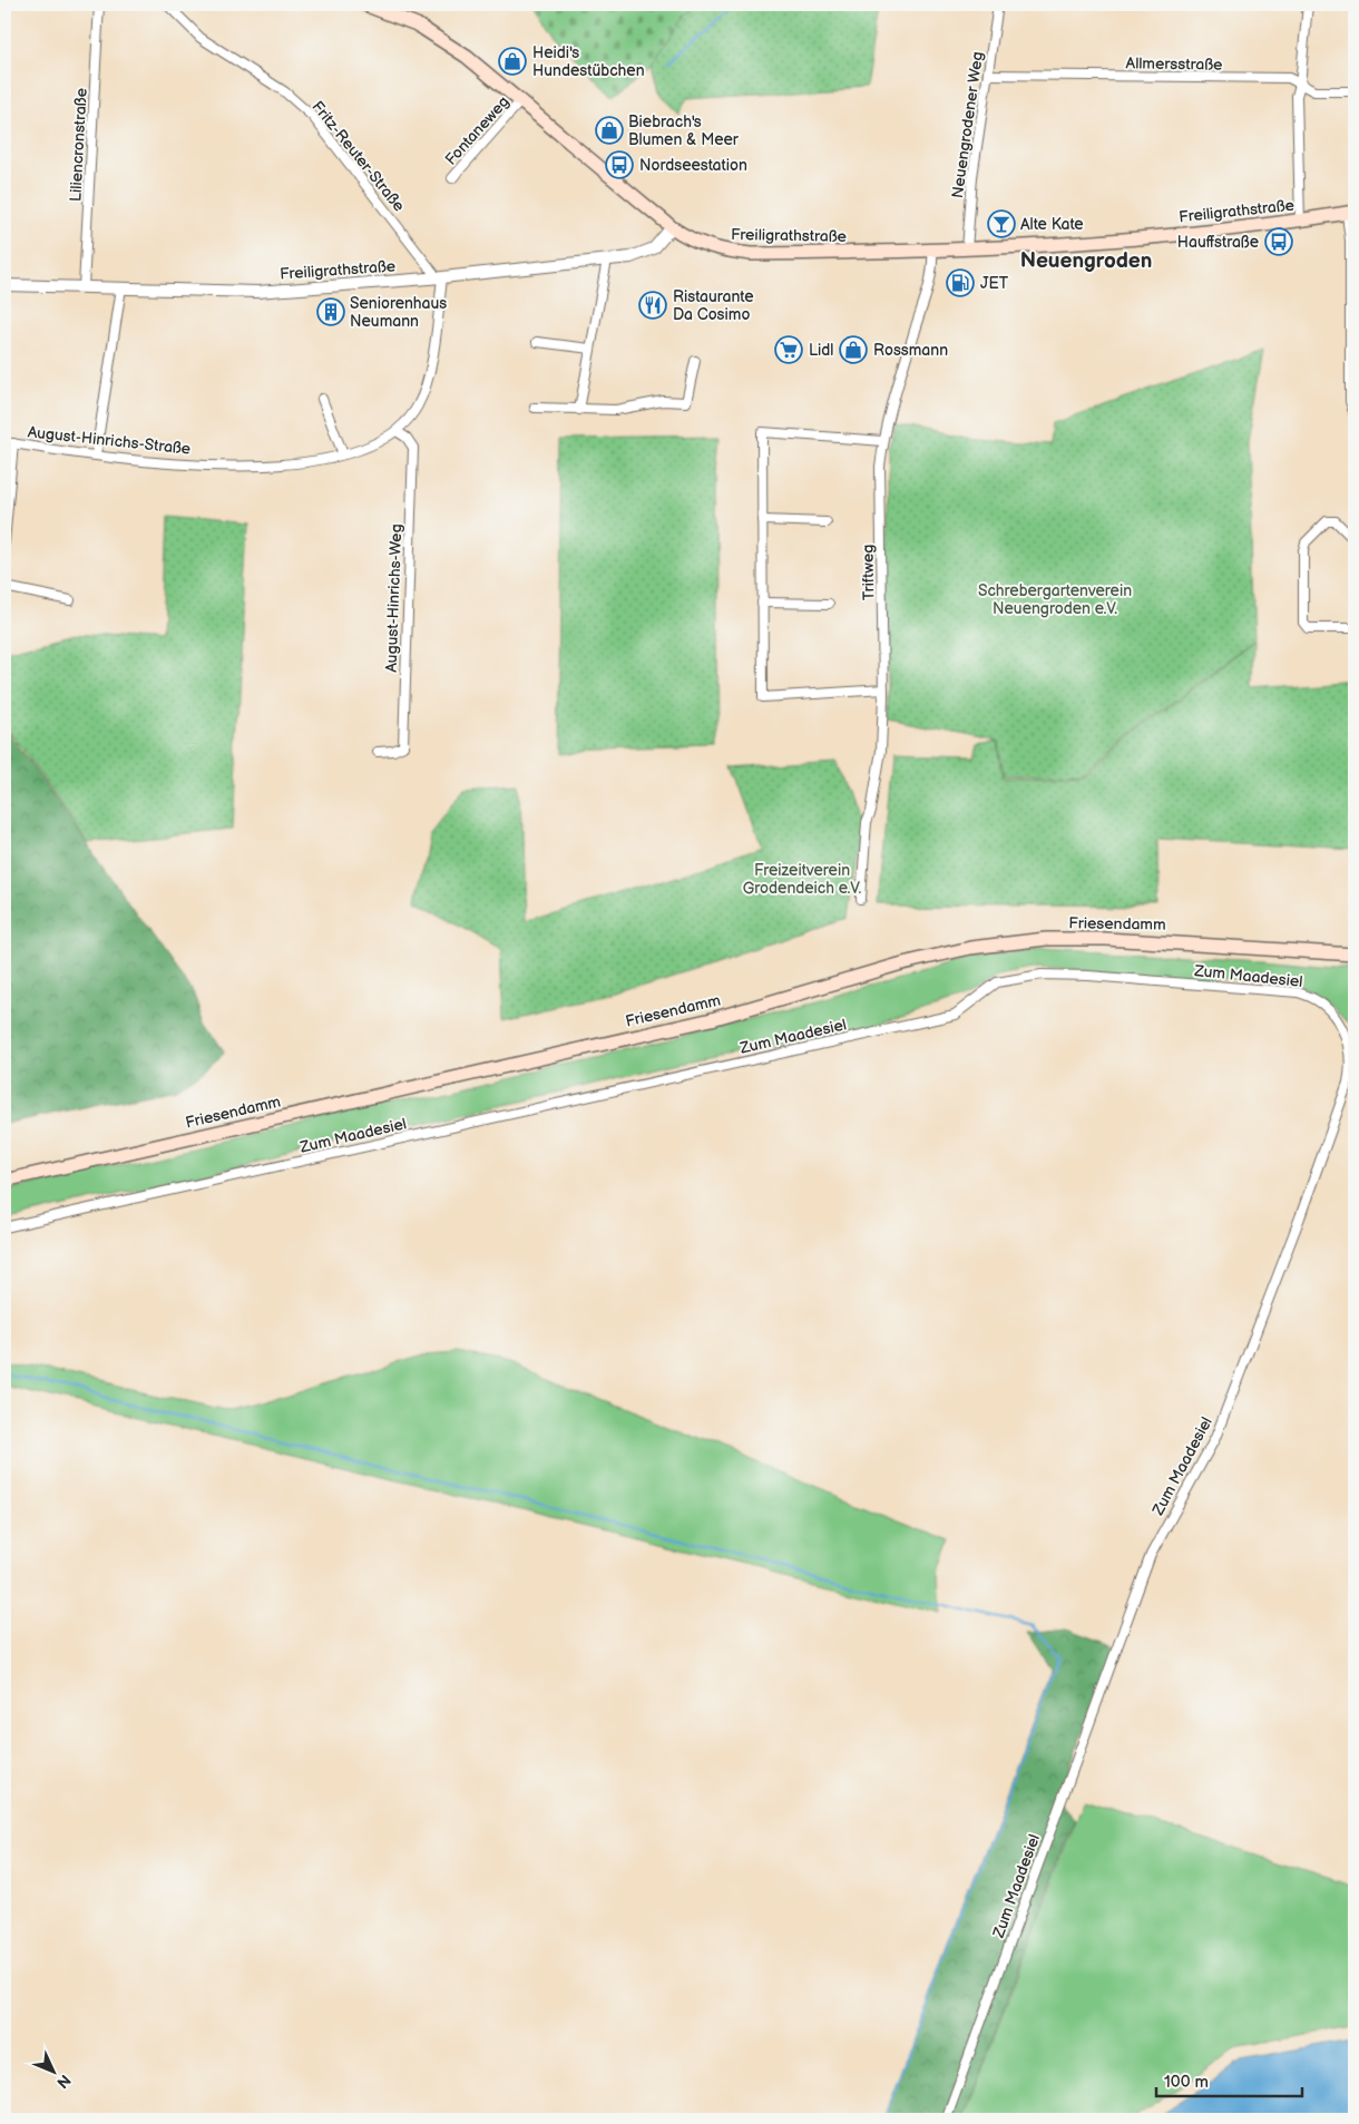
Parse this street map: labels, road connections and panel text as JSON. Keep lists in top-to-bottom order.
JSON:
{
  "streets": {
    "main road": ["Freiligrathstraße", "Friesendamm"],
    "street": [
      "Allmersstraße",
      "Neuengrodener Weg",
      "Fontaneweg",
      "Liliencronstraße",
      "Fritz-Reuter-Straße",
      "August-Hinrichs-Straße",
      "Triftweg",
      "August-Hinrichs-Weg",
      "Zum Maadesiel"
    ]
  },
  "crossings": [
    ["Allmersstraße", "Neuengrodener Weg"],
    ["Neuengrodener Weg", "Freiligrathstraße"],
    ["Liliencronstraße", "Freiligrathstraße"],
    ["Fritz-Reuter-Straße", "Freiligrathstraße"],
    ["Fritz-Reuter-Straße", "August-Hinrichs-Straße"],
    ["Freiligrathstraße", "August-Hinrichs-Straße"],
    ["Freiligrathstraße", "Triftweg"],
    ["August-Hinrichs-Straße", "August-Hinrichs-Weg"]
  ],
  "districts": ["Neuengroden"],
  "parks": ["Schrebergartenverein Neuengroden e.V.", "Freizeitverein Grodendeich e.V."],
  "places": {
    "shop": ["Heidi's Hundestübchen", "Biebrach's Blumen & Meer", "Rossmann"],
    "bus stop": ["Nordseestation", "Hauffstraße"],
    "bar": ["Alte Kate"],
    "fuel station": ["JET"],
    "restaurant": ["Ristaurante Da Cosimo"],
    "building": ["Seniorenhaus Neumann"],
    "supermarket": ["Lidl"]
  },
  "scale_bar": "100 m",
  "north": "bottom right"
}
